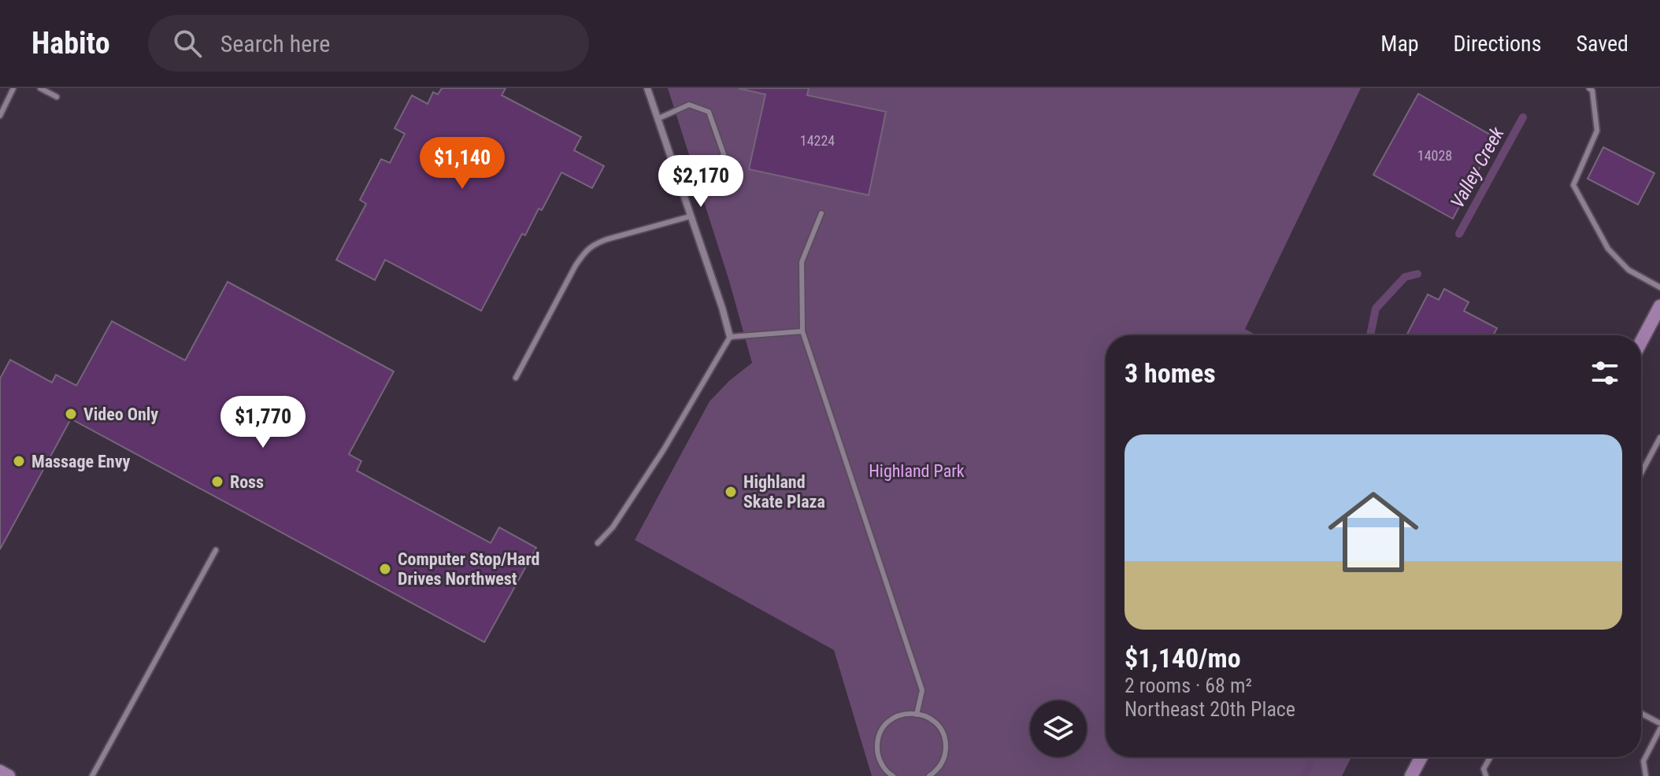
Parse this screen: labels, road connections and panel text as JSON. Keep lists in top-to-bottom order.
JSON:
{
  "water": ["Valley Creek"],
  "parks": ["Highland Park"],
  "places": [
    "Video Only",
    "Massage Envy",
    "Ross",
    "Highland Skate Plaza",
    "Computer Stop/Hard Drives Northwest"
  ],
  "house_numbers": ["14224", "14028"],
  "page": {
    "header": "Habito",
    "search": "Search here",
    "nav": ["Map", "Directions", "Saved"],
    "price": ["$1,140", "$2,170", "$1,770"],
    "heading": "3 homes",
    "list": [
      {
        "name": "$1,140/mo",
        "note": "2 rooms · 68 m² · Northeast 20th Place"
      }
    ]
  }
}
